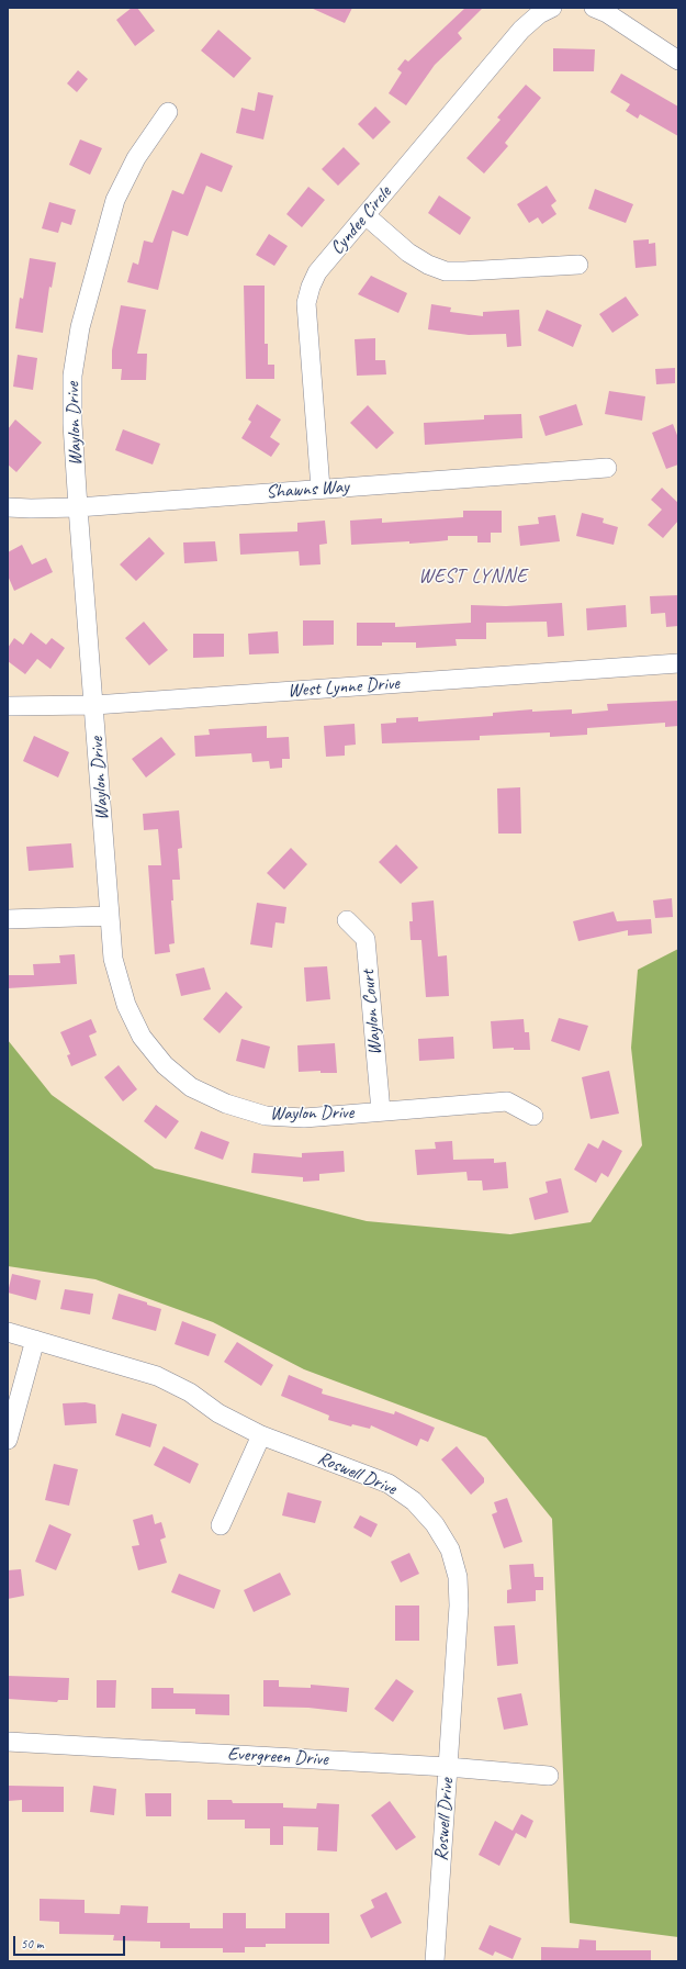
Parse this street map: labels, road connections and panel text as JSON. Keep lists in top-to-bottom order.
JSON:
{
  "streets": {
    "street": [
      "Cyndee Circle",
      "Waylon Drive",
      "Shawns Way",
      "West Lynne Drive",
      "Waylon Court",
      "Roswell Drive",
      "Evergreen Drive"
    ]
  },
  "crossings": [
    ["Cyndee Circle", "Shawns Way"],
    ["Waylon Drive", "Shawns Way"],
    ["Waylon Drive", "West Lynne Drive"],
    ["Waylon Drive", "Waylon Court"],
    ["Roswell Drive", "Evergreen Drive"]
  ],
  "districts": ["WEST LYNNE"],
  "scale_bar": "50 m"
}
